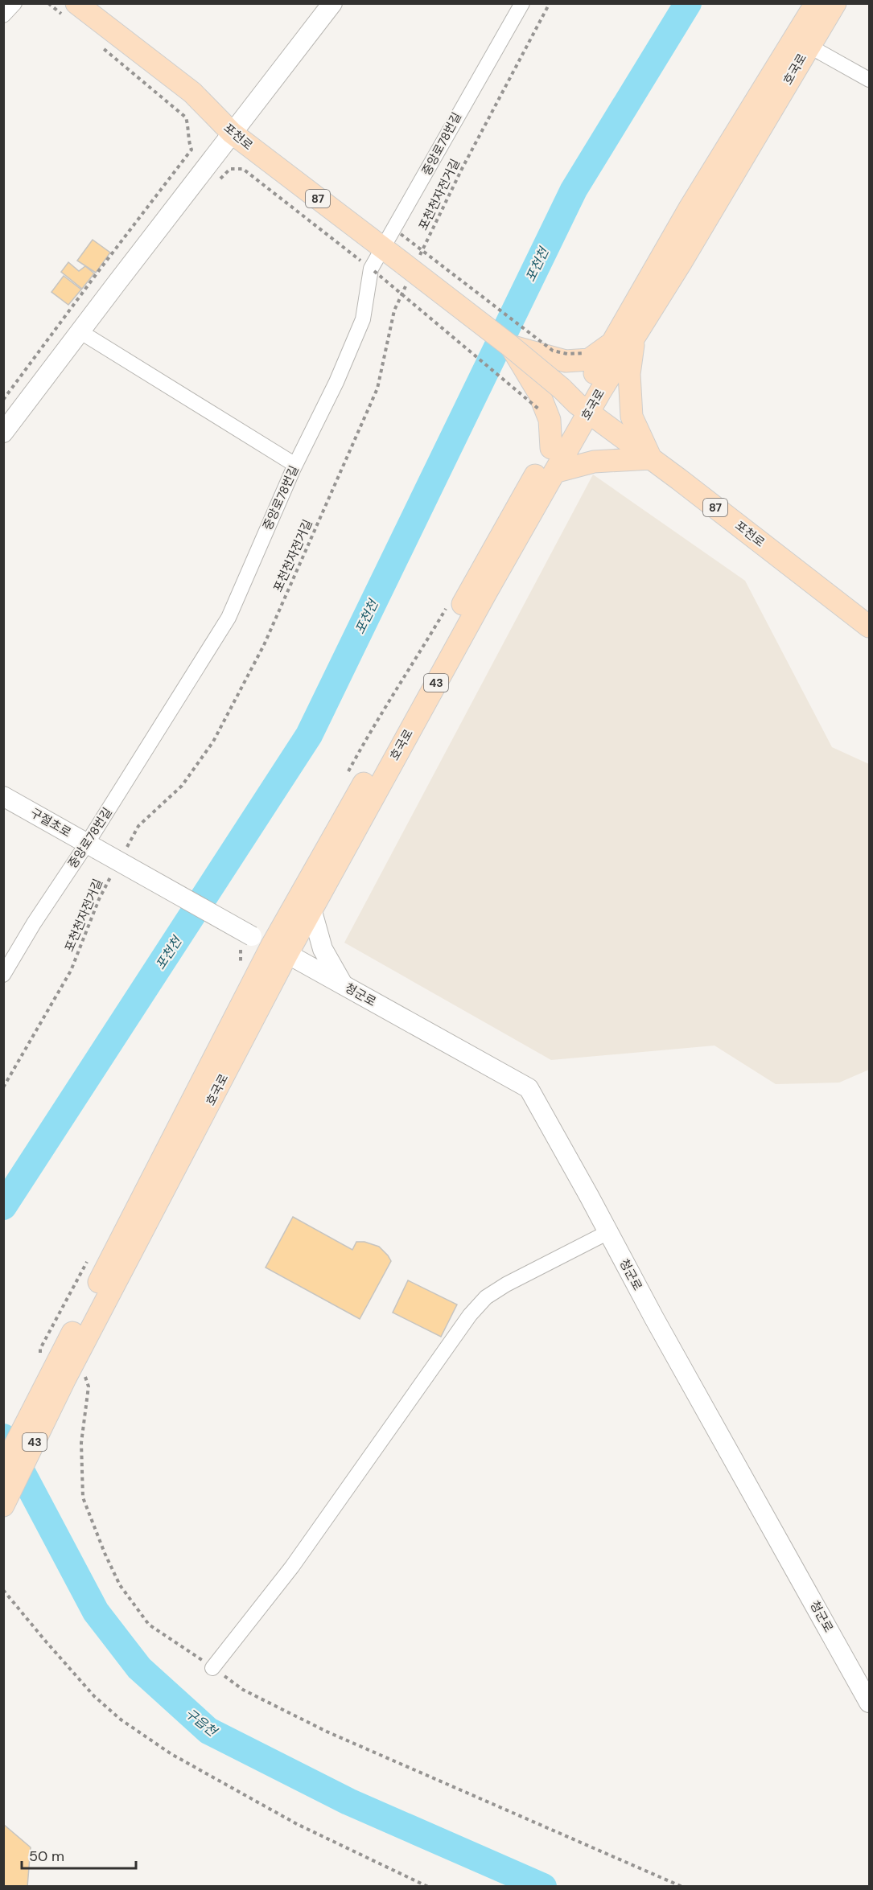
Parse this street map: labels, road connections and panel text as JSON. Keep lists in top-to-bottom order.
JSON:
{
  "streets": {
    "main road": [
      "호국로",
      "포천로",
      "87",
      "43",
      "구절초로",
      "청군로"
    ],
    "street": ["중앙로78번길"],
    "path": ["포천천자전거길"]
  },
  "crossings": [
    ["호국로", "포천로"],
    ["호국로", "청군로"],
    ["포천로", "중앙로78번길"],
    ["포천로", "포천천자전거길"],
    ["포천로", "87"],
    ["중앙로78번길", "구절초로"],
    ["포천천자전거길", "87"]
  ],
  "water": ["포천천", "구읍천"],
  "scale_bar": "50 m"
}
